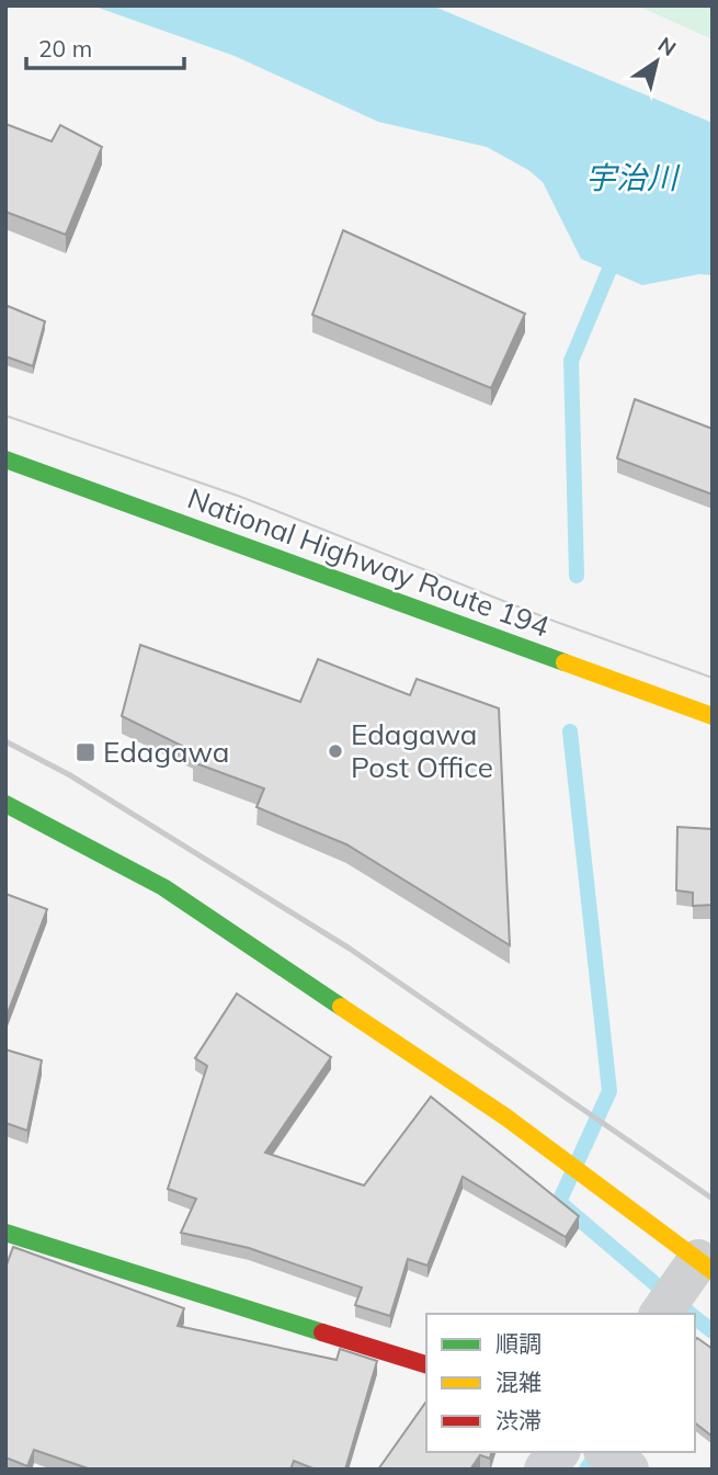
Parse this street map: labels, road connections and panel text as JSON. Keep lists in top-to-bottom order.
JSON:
{
  "streets": {
    "main road": ["National Highway Route 194"]
  },
  "water": ["宇治川"],
  "places": {
    "other": ["Edagawa Post Office"],
    "transit": ["Edagawa"]
  },
  "legend": ["順調", "混雑", "渋滞"],
  "scale_bar": "20 m",
  "north": "top right"
}
